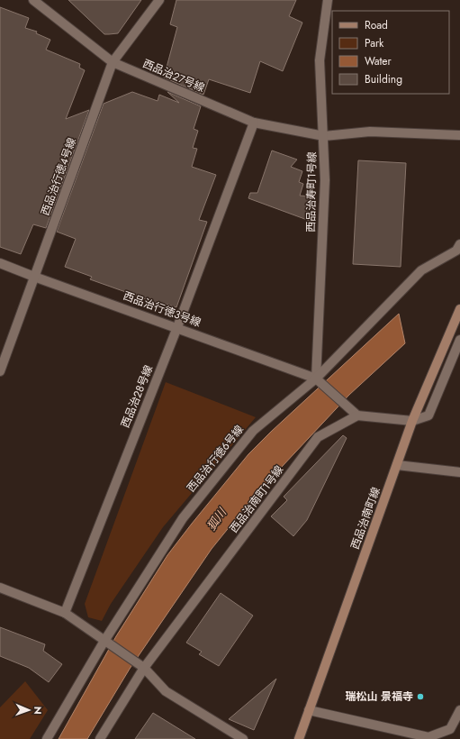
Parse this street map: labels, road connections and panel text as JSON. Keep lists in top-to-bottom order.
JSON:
{
  "streets": {
    "street": [
      "西品治27号線",
      "西品治行徳4号線",
      "西品治寿町1号線",
      "西品治行徳3号線",
      "西品治28号線",
      "西品治行徳6号線",
      "西品治南町1号線",
      "西品治南町線"
    ]
  },
  "crossings": [
    ["西品治27号線", "西品治行徳4号線"],
    ["西品治27号線", "西品治寿町1号線"],
    ["西品治27号線", "西品治28号線"],
    ["西品治行徳4号線", "西品治行徳3号線"],
    ["西品治寿町1号線", "西品治行徳3号線"],
    ["西品治寿町1号線", "西品治行徳6号線"],
    ["西品治行徳3号線", "西品治28号線"],
    ["西品治行徳3号線", "西品治行徳6号線"],
    ["西品治行徳3号線", "西品治南町1号線"]
  ],
  "water": ["狐川"],
  "places": ["瑞松山 景福寺"],
  "legend": [
    "Road",
    "Park",
    "Water",
    "Building"
  ],
  "north": "right"
}
